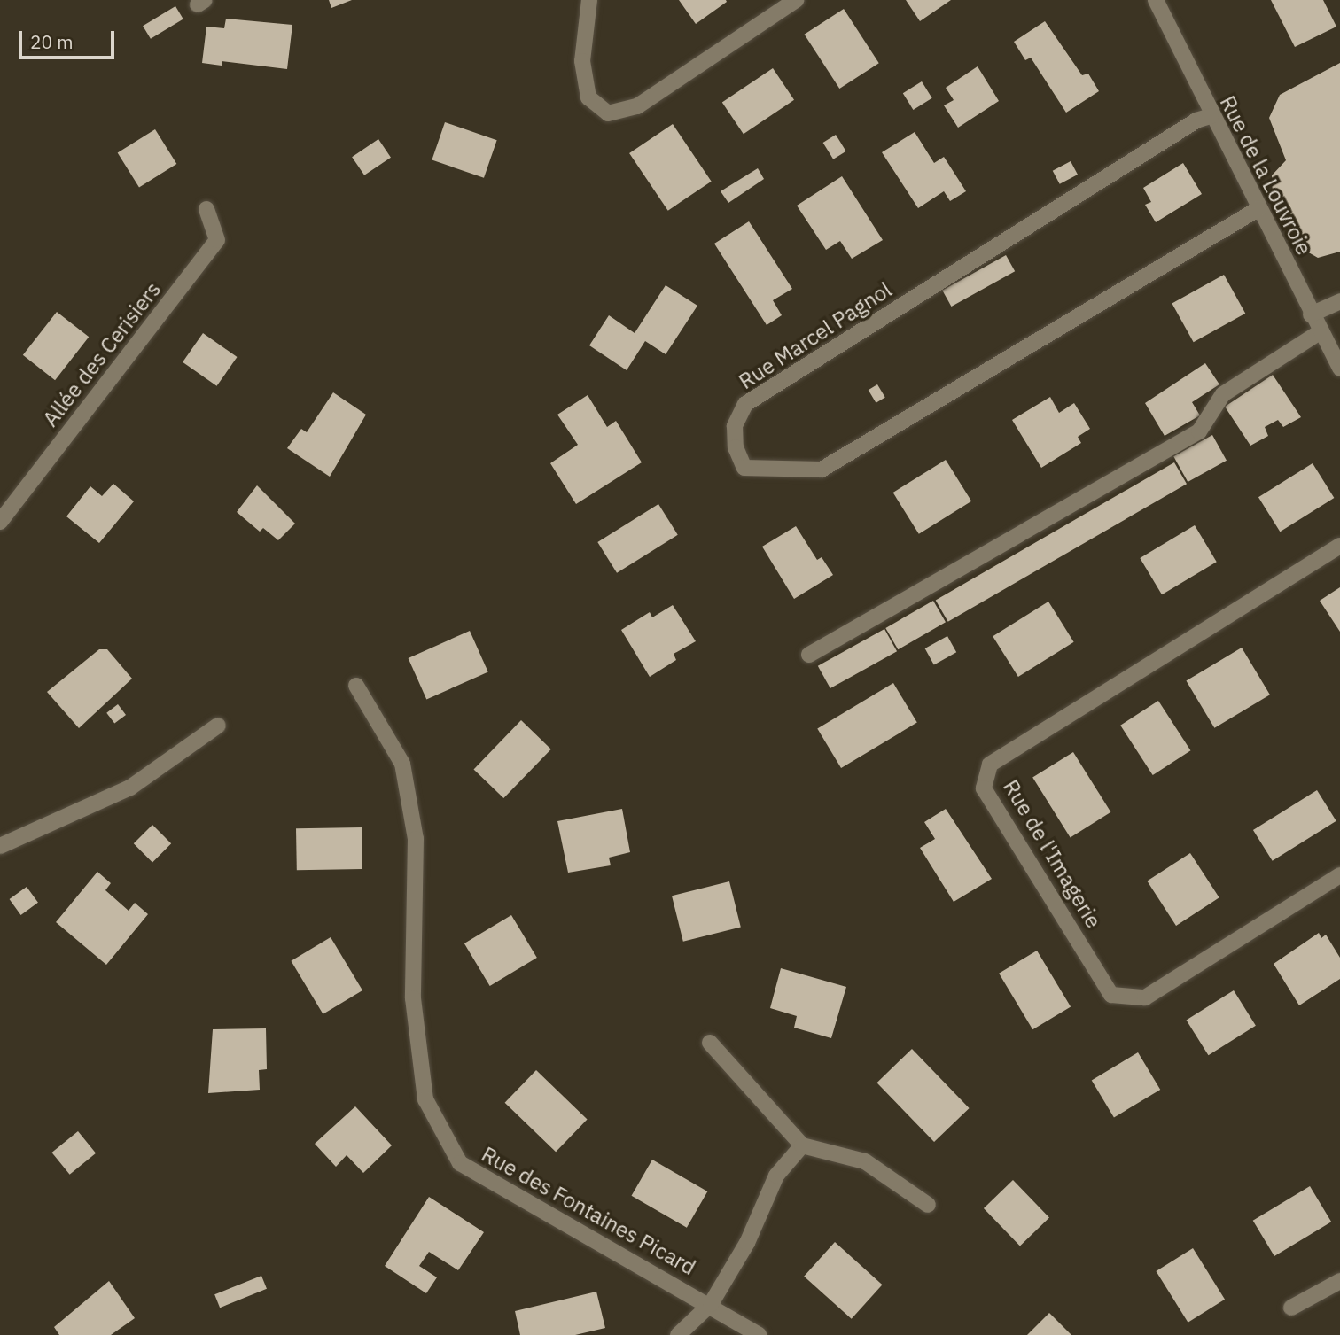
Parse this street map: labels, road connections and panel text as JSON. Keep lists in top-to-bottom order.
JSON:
{
  "streets": {
    "street": [
      "Rue de la Louvroie",
      "Rue Marcel Pagnol",
      "Allée des Cerisiers",
      "Rue de l'Imagerie",
      "Rue des Fontaines Picard"
    ]
  },
  "crossings": [
    ["Rue de la Louvroie", "Rue Marcel Pagnol"]
  ],
  "scale_bar": "20 m"
}
